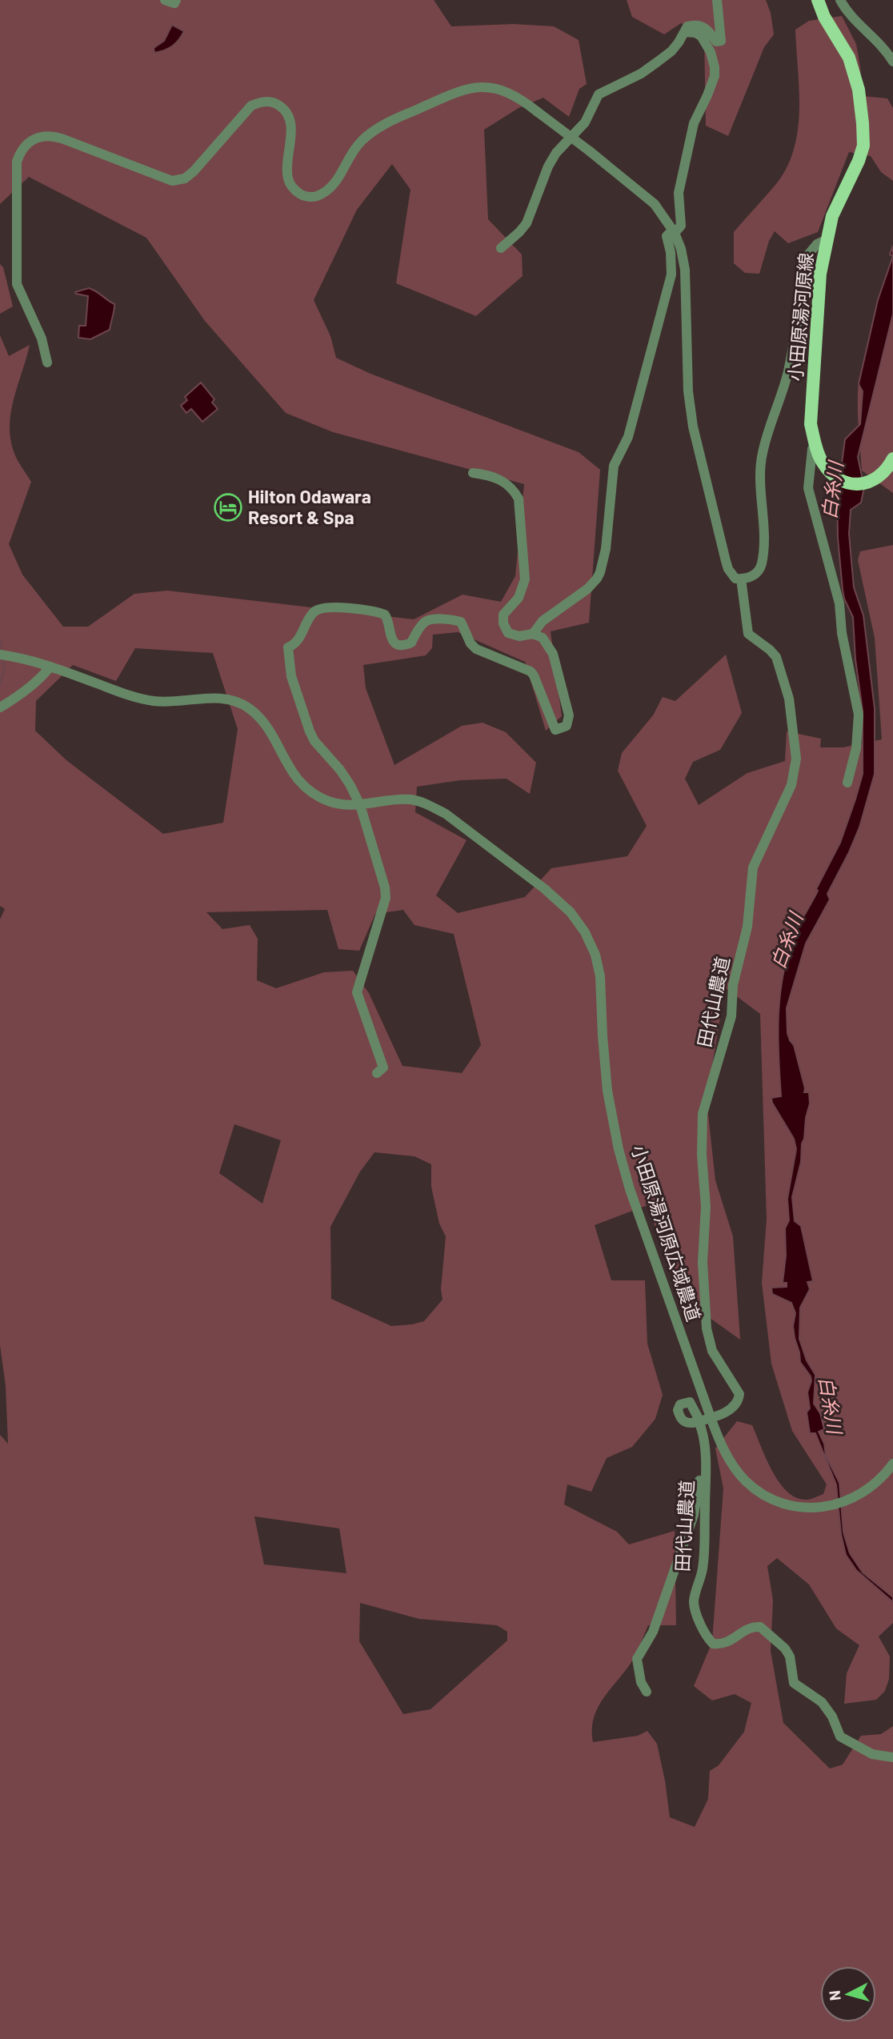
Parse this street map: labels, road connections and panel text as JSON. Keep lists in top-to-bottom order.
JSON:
{
  "streets": {
    "main road": ["小田原湯河原線"],
    "street": ["田代山農道", "小田原湯河原広域農道"]
  },
  "crossings": [
    ["田代山農道", "小田原湯河原広域農道"]
  ],
  "water": ["白糸川"],
  "places": {
    "hotel": ["Hilton Odawara Resort & Spa"]
  },
  "north": "left"
}
